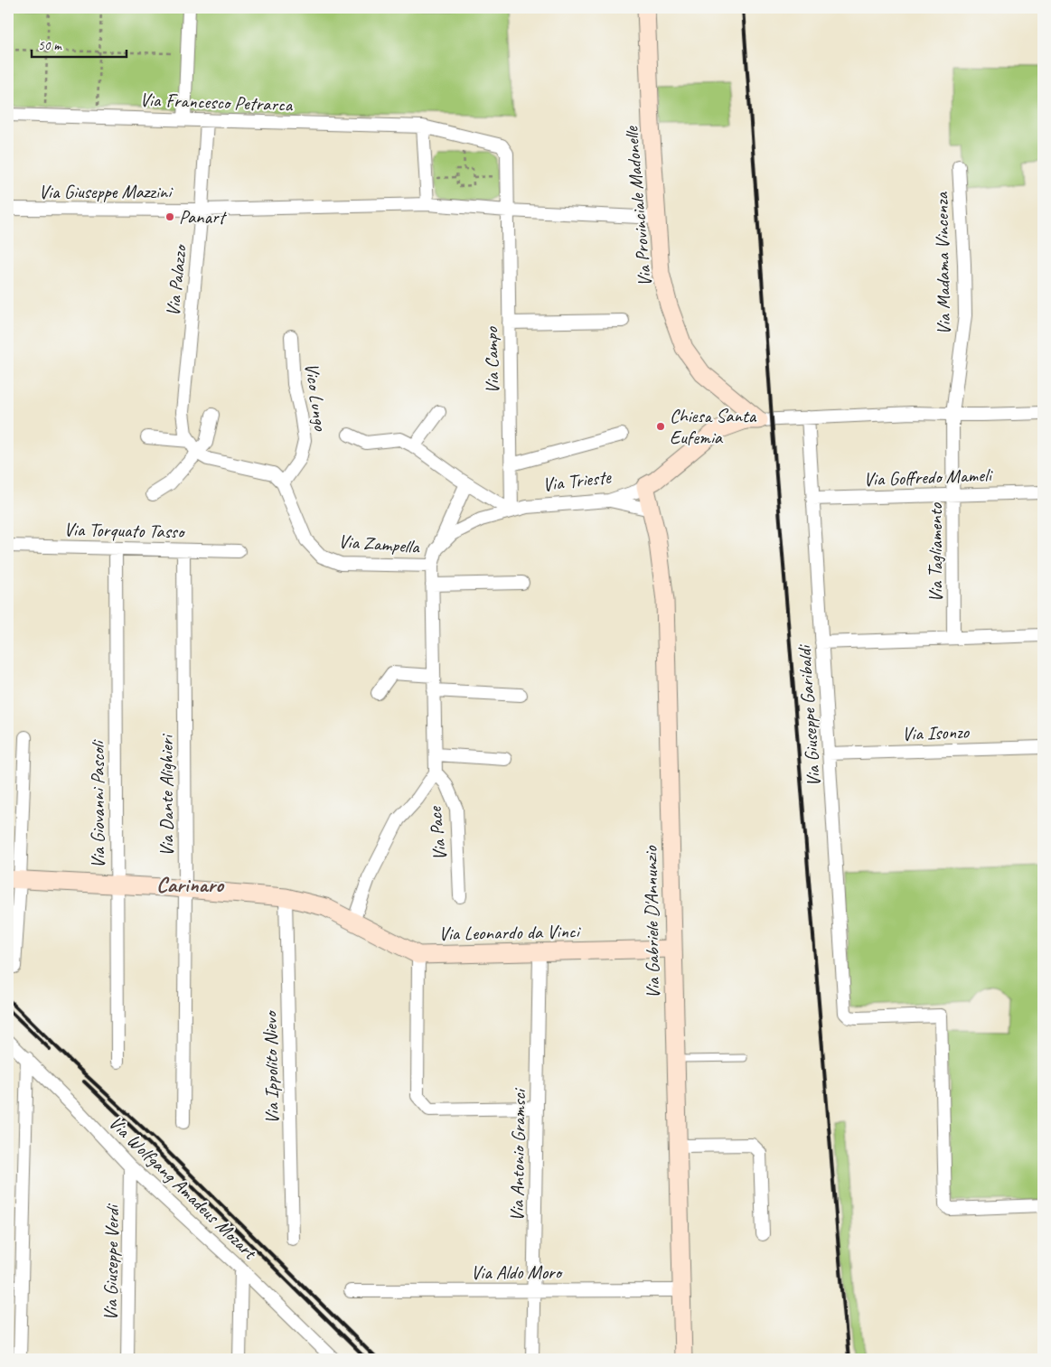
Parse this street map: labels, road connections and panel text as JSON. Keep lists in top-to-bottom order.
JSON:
{
  "streets": {
    "street": [
      "Via Francesco Petrarca",
      "Via Giuseppe Mazzini",
      "Via Provinciale Madonelle",
      "Via Madama Vincenza",
      "Via Palazzo",
      "Via Campo",
      "Vico Lungo",
      "Via Goffredo Mameli",
      "Via Trieste",
      "Via Torquato Tasso",
      "Via Zampella",
      "Via Tagliamento",
      "Via Giuseppe Garibaldi",
      "Via Isonzo",
      "Via Dante Alighieri",
      "Via Giovanni Pascoli",
      "Via Pace",
      "Via Gabriele D'Annunzio",
      "Via Leonardo da Vinci",
      "Via Ippolito Nievo",
      "Via Antonio Gramsci",
      "Via Wolfgang Amadeus Mozart",
      "Via Giuseppe Verdi",
      "Via Aldo Moro"
    ]
  },
  "crossings": [
    ["Via Francesco Petrarca", "Via Giuseppe Mazzini"],
    ["Via Francesco Petrarca", "Via Palazzo"],
    ["Via Francesco Petrarca", "Via Campo"],
    ["Via Giuseppe Mazzini", "Via Provinciale Madonelle"],
    ["Via Giuseppe Mazzini", "Via Palazzo"],
    ["Via Giuseppe Mazzini", "Via Campo"],
    ["Via Provinciale Madonelle", "Via Trieste"],
    ["Via Madama Vincenza", "Via Tagliamento"],
    ["Via Campo", "Via Trieste"],
    ["Vico Lungo", "Via Zampella"],
    ["Via Goffredo Mameli", "Via Tagliamento"],
    ["Via Goffredo Mameli", "Via Giuseppe Garibaldi"],
    ["Via Trieste", "Via Gabriele D'Annunzio"],
    ["Via Torquato Tasso", "Via Dante Alighieri"],
    ["Via Torquato Tasso", "Via Giovanni Pascoli"],
    ["Via Giuseppe Garibaldi", "Via Isonzo"],
    ["Via Dante Alighieri", "Via Leonardo da Vinci"],
    ["Via Giovanni Pascoli", "Via Leonardo da Vinci"],
    ["Via Gabriele D'Annunzio", "Via Leonardo da Vinci"],
    ["Via Gabriele D'Annunzio", "Via Aldo Moro"],
    ["Via Leonardo da Vinci", "Via Ippolito Nievo"],
    ["Via Leonardo da Vinci", "Via Antonio Gramsci"],
    ["Via Antonio Gramsci", "Via Aldo Moro"],
    ["Via Wolfgang Amadeus Mozart", "Via Giuseppe Verdi"]
  ],
  "districts": ["Carinaro"],
  "places": ["Panart", "Chiesa Santa Eufemia"],
  "scale_bar": "50 m"
}
